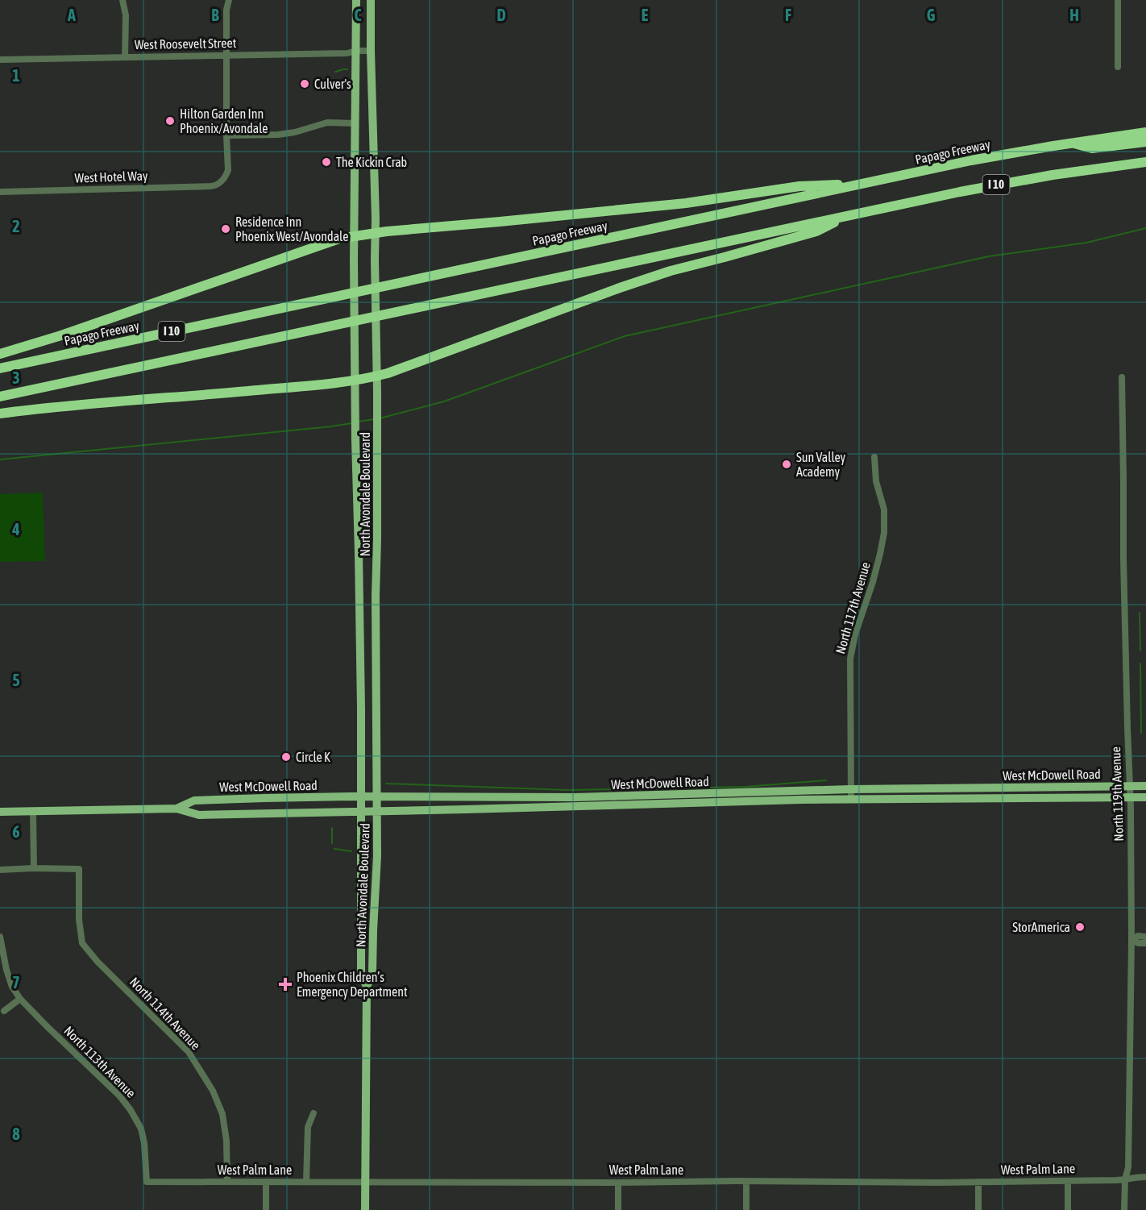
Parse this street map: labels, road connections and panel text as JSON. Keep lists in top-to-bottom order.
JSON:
{
  "streets": {
    "highway": ["Papago Freeway", "I 10"],
    "main road": ["North Avondale Boulevard", "West McDowell Road"],
    "street": [
      "West Roosevelt Street",
      "West Hotel Way",
      "North 117th Avenue",
      "North 119th Avenue",
      "North 114th Avenue",
      "North 113th Avenue",
      "West Palm Lane"
    ]
  },
  "crossings": [
    ["West Roosevelt Street", "North Avondale Boulevard"],
    ["North Avondale Boulevard", "West McDowell Road"],
    ["North Avondale Boulevard", "West Palm Lane"],
    ["North 117th Avenue", "West McDowell Road"],
    ["West McDowell Road", "North 119th Avenue"],
    ["North 119th Avenue", "West Palm Lane"],
    ["North 114th Avenue", "West Palm Lane"],
    ["North 113th Avenue", "West Palm Lane"]
  ],
  "places": {
    "other": [
      "Culver's",
      "Hilton Garden Inn Phoenix/Avondale",
      "The Kickin Crab",
      "Residence Inn Phoenix West/Avondale",
      "Sun Valley Academy",
      "Circle K",
      "StorAmerica"
    ],
    "health": ["Phoenix Children’s Emergency Department"]
  },
  "grid": {
    "columns": [
      "A",
      "B",
      "C",
      "D",
      "E",
      "F",
      "G",
      "H"
    ],
    "rows": [
      "1",
      "2",
      "3",
      "4",
      "5",
      "6",
      "7",
      "8"
    ]
  }
}
